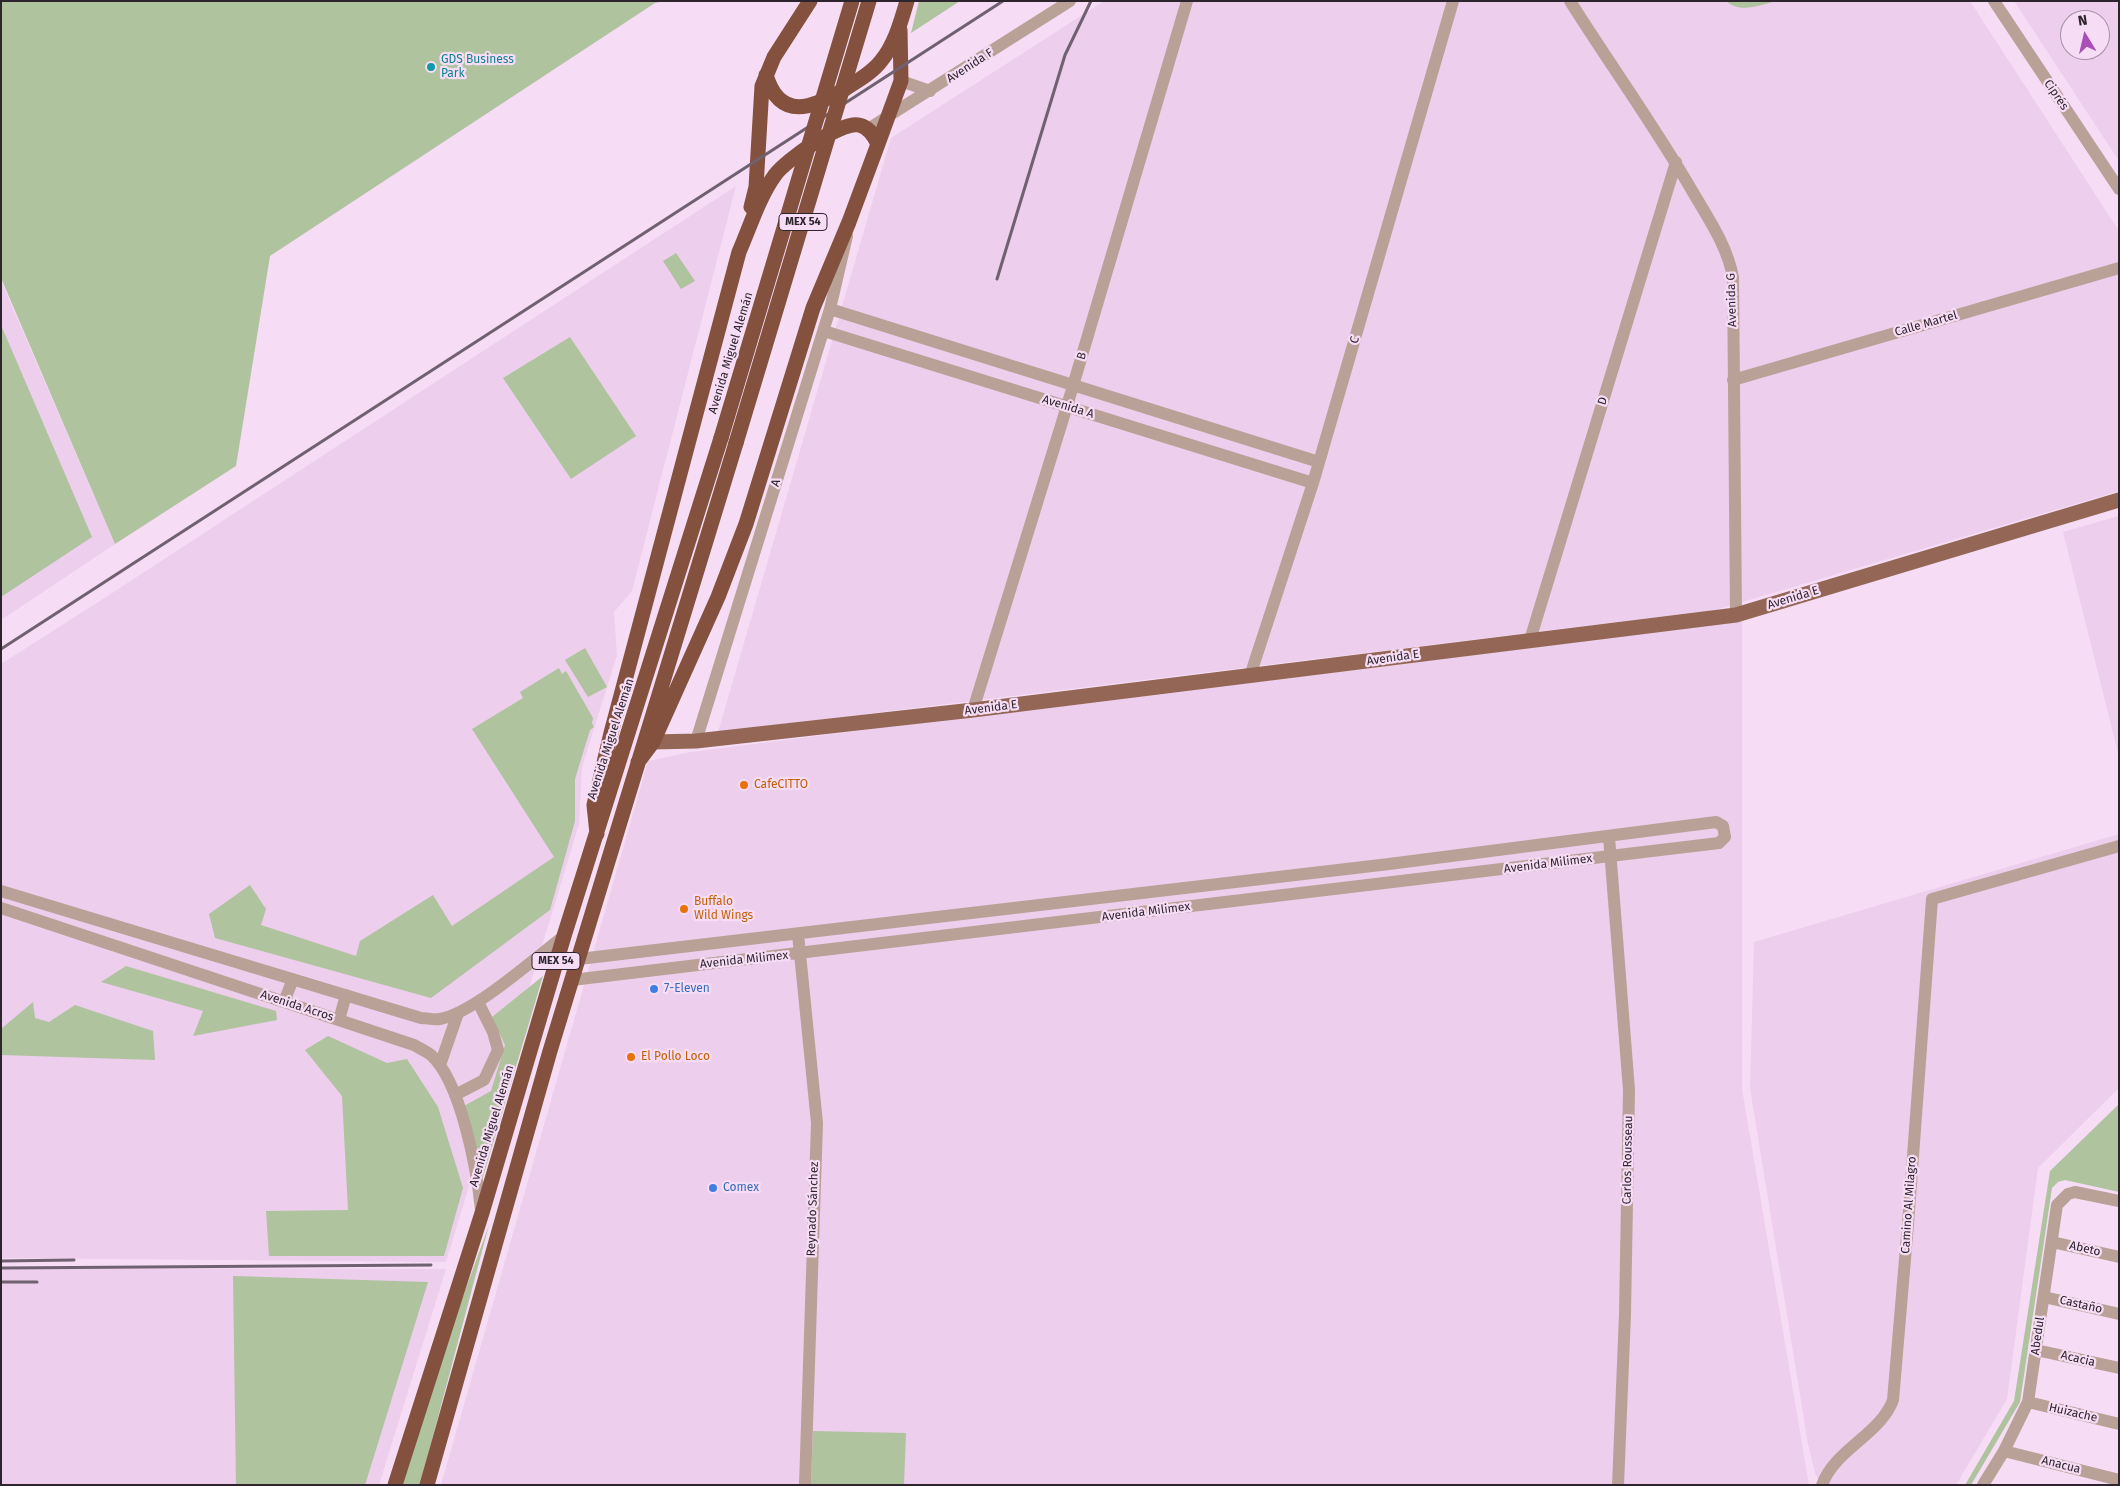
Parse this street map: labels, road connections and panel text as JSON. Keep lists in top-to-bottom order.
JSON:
{
  "streets": {
    "highway": ["MEX 54", "Avenida Miguel Alemán"],
    "main road": ["Avenida E"],
    "street": [
      "Avenida F",
      "Ciprés",
      "Avenida G",
      "Calle Martel",
      "C",
      "B",
      "D",
      "Avenida A",
      "A",
      "Avenida Milimex",
      "Avenida Acros",
      "Carlos Rousseau",
      "Camino Al Milagro",
      "Reynado Sánchez",
      "Abeto",
      "Castaño",
      "Abedul",
      "Acacia",
      "Huizache",
      "Anacua"
    ]
  },
  "crossings": [
    ["MEX 54", "Avenida Milimex"],
    ["Avenida G", "Calle Martel"],
    ["Avenida G", "D"],
    ["Avenida G", "Avenida E"],
    ["C", "Avenida A"],
    ["C", "Avenida E"],
    ["Avenida Miguel Alemán", "Avenida Acros"],
    ["B", "Avenida A"],
    ["B", "Avenida E"],
    ["D", "Avenida E"],
    ["Avenida A", "A"],
    ["A", "Avenida E"],
    ["Avenida Milimex", "Carlos Rousseau"],
    ["Avenida Milimex", "Reynado Sánchez"],
    ["Abeto", "Abedul"],
    ["Castaño", "Abedul"],
    ["Abedul", "Acacia"],
    ["Abedul", "Huizache"],
    ["Abedul", "Anacua"]
  ],
  "places": [
    "GDS Business Park",
    "CafeCITTO",
    "Buffalo Wild Wings",
    "7-Eleven",
    "El Pollo Loco",
    "Comex"
  ],
  "north": "top"
}
